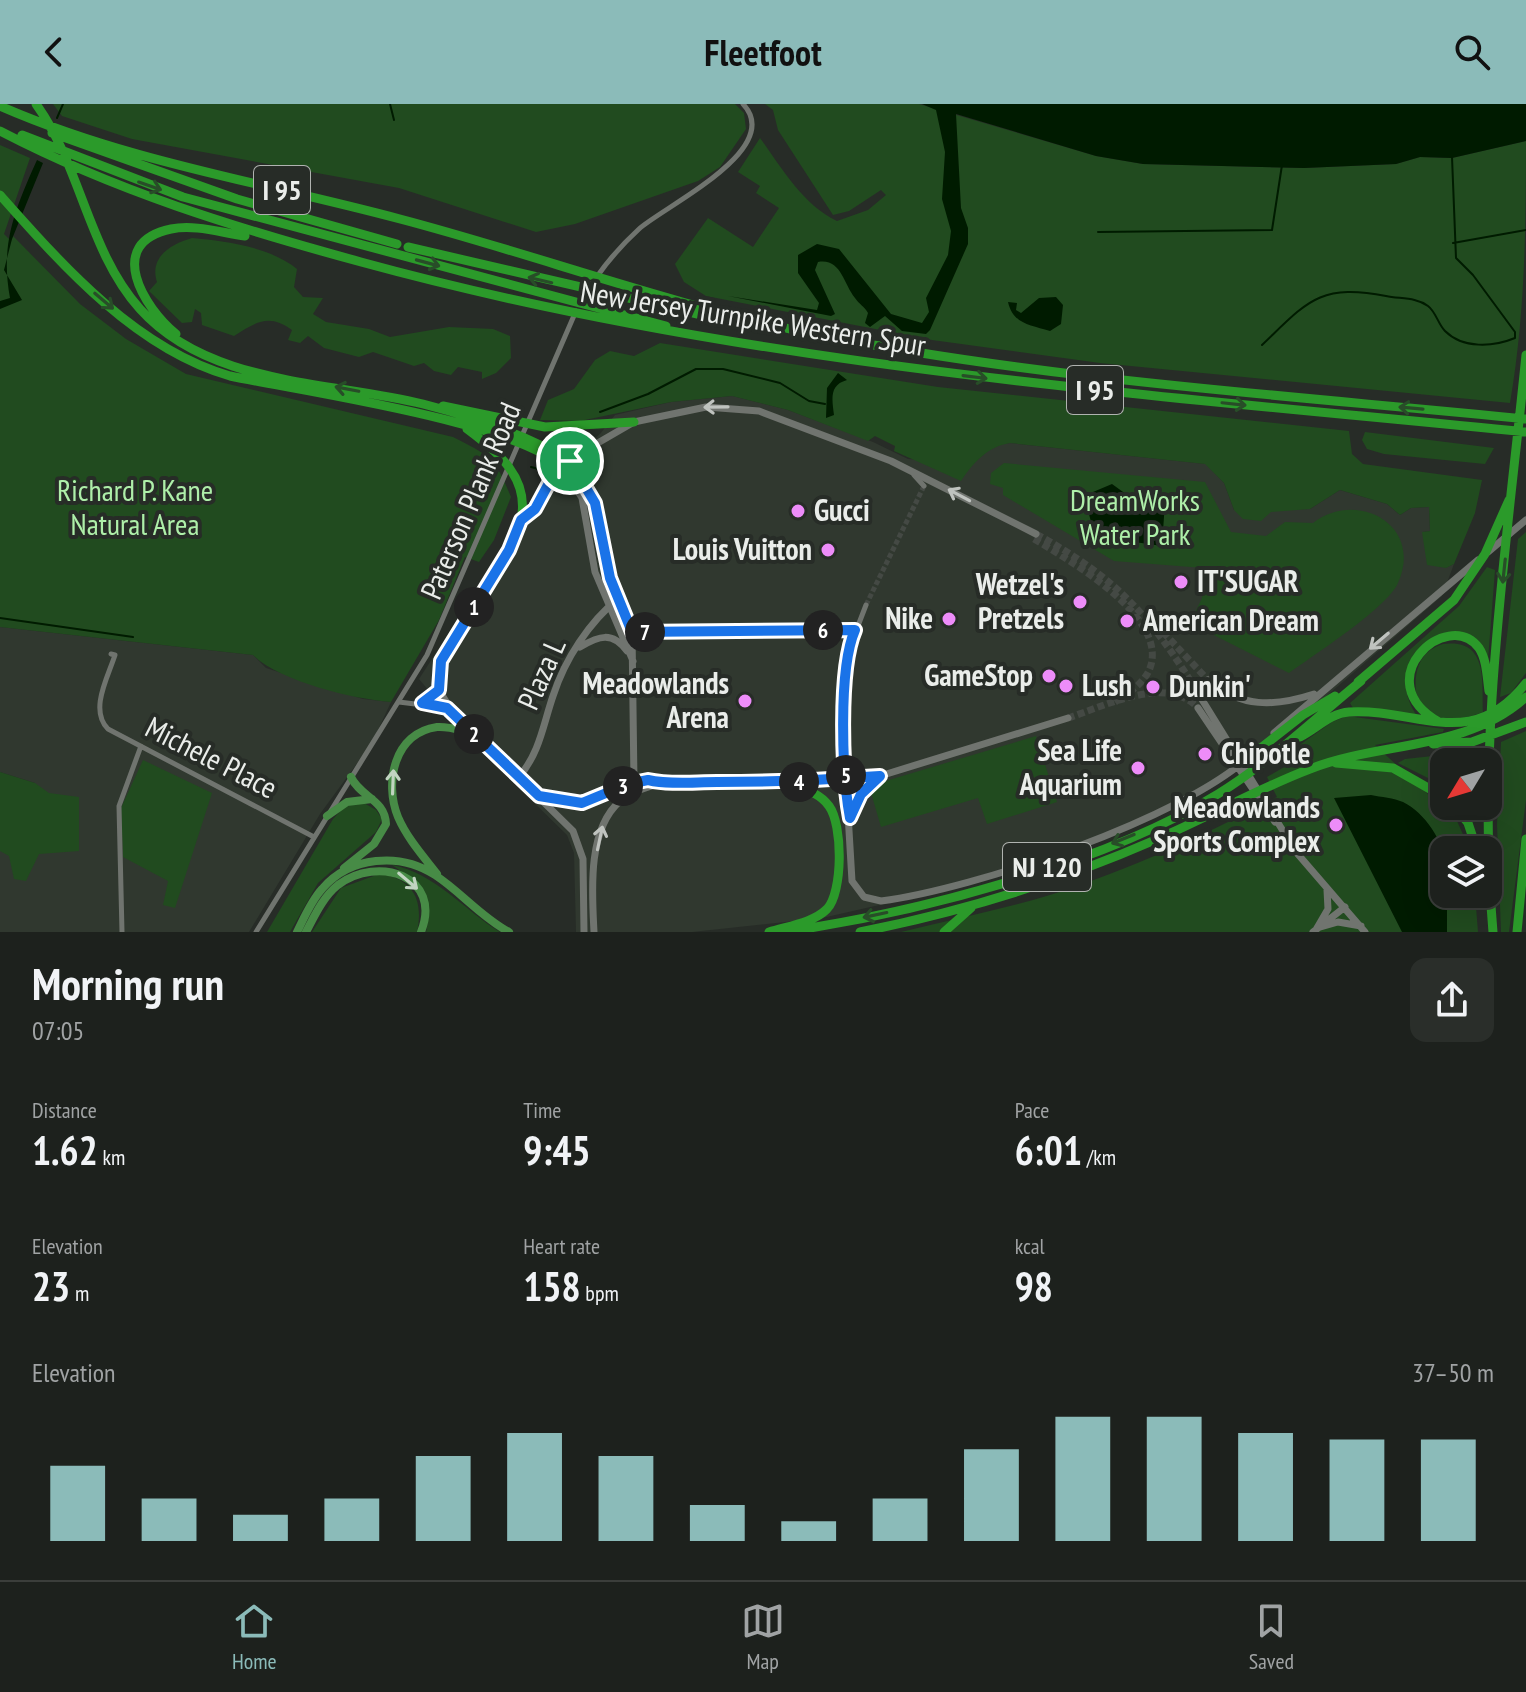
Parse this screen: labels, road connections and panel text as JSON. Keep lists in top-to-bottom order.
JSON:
{
  "streets": {
    "highway": ["I 95", "New Jersey Turnpike Western Spur", "NJ 120"],
    "street": ["Paterson Plank Road", "Plaza L", "Michele Place"]
  },
  "crossings": [
    ["Paterson Plank Road", "Michele Place"]
  ],
  "parks": ["Richard P. Kane Natural Area", "DreamWorks Water Park"],
  "places": [
    "Gucci",
    "Louis Vuitton",
    "IT'SUGAR",
    "Wetzel's Pretzels",
    "Nike",
    "American Dream",
    "GameStop",
    "Lush",
    "Dunkin'",
    "Meadowlands Arena",
    "Chipotle",
    "Sea Life Aquarium",
    "Meadowlands Sports Complex"
  ],
  "north": "bottom left",
  "page": {
    "header": "Fleetfoot",
    "pins": [
      "1",
      "6",
      "7",
      "2",
      "5",
      "4",
      "3"
    ],
    "heading": ["Morning run", "07:05"],
    "stats": [
      ["Distance", "1.62 km"],
      ["Time", "9:45"],
      ["Pace", "6:01 /km"],
      ["Elevation", "23 m"],
      ["Heart rate", "158 bpm"],
      ["kcal", "98"]
    ],
    "chart": ["Elevation", "37–50 m"],
    "tabs": ["Home", "Map", "Saved"]
  }
}
